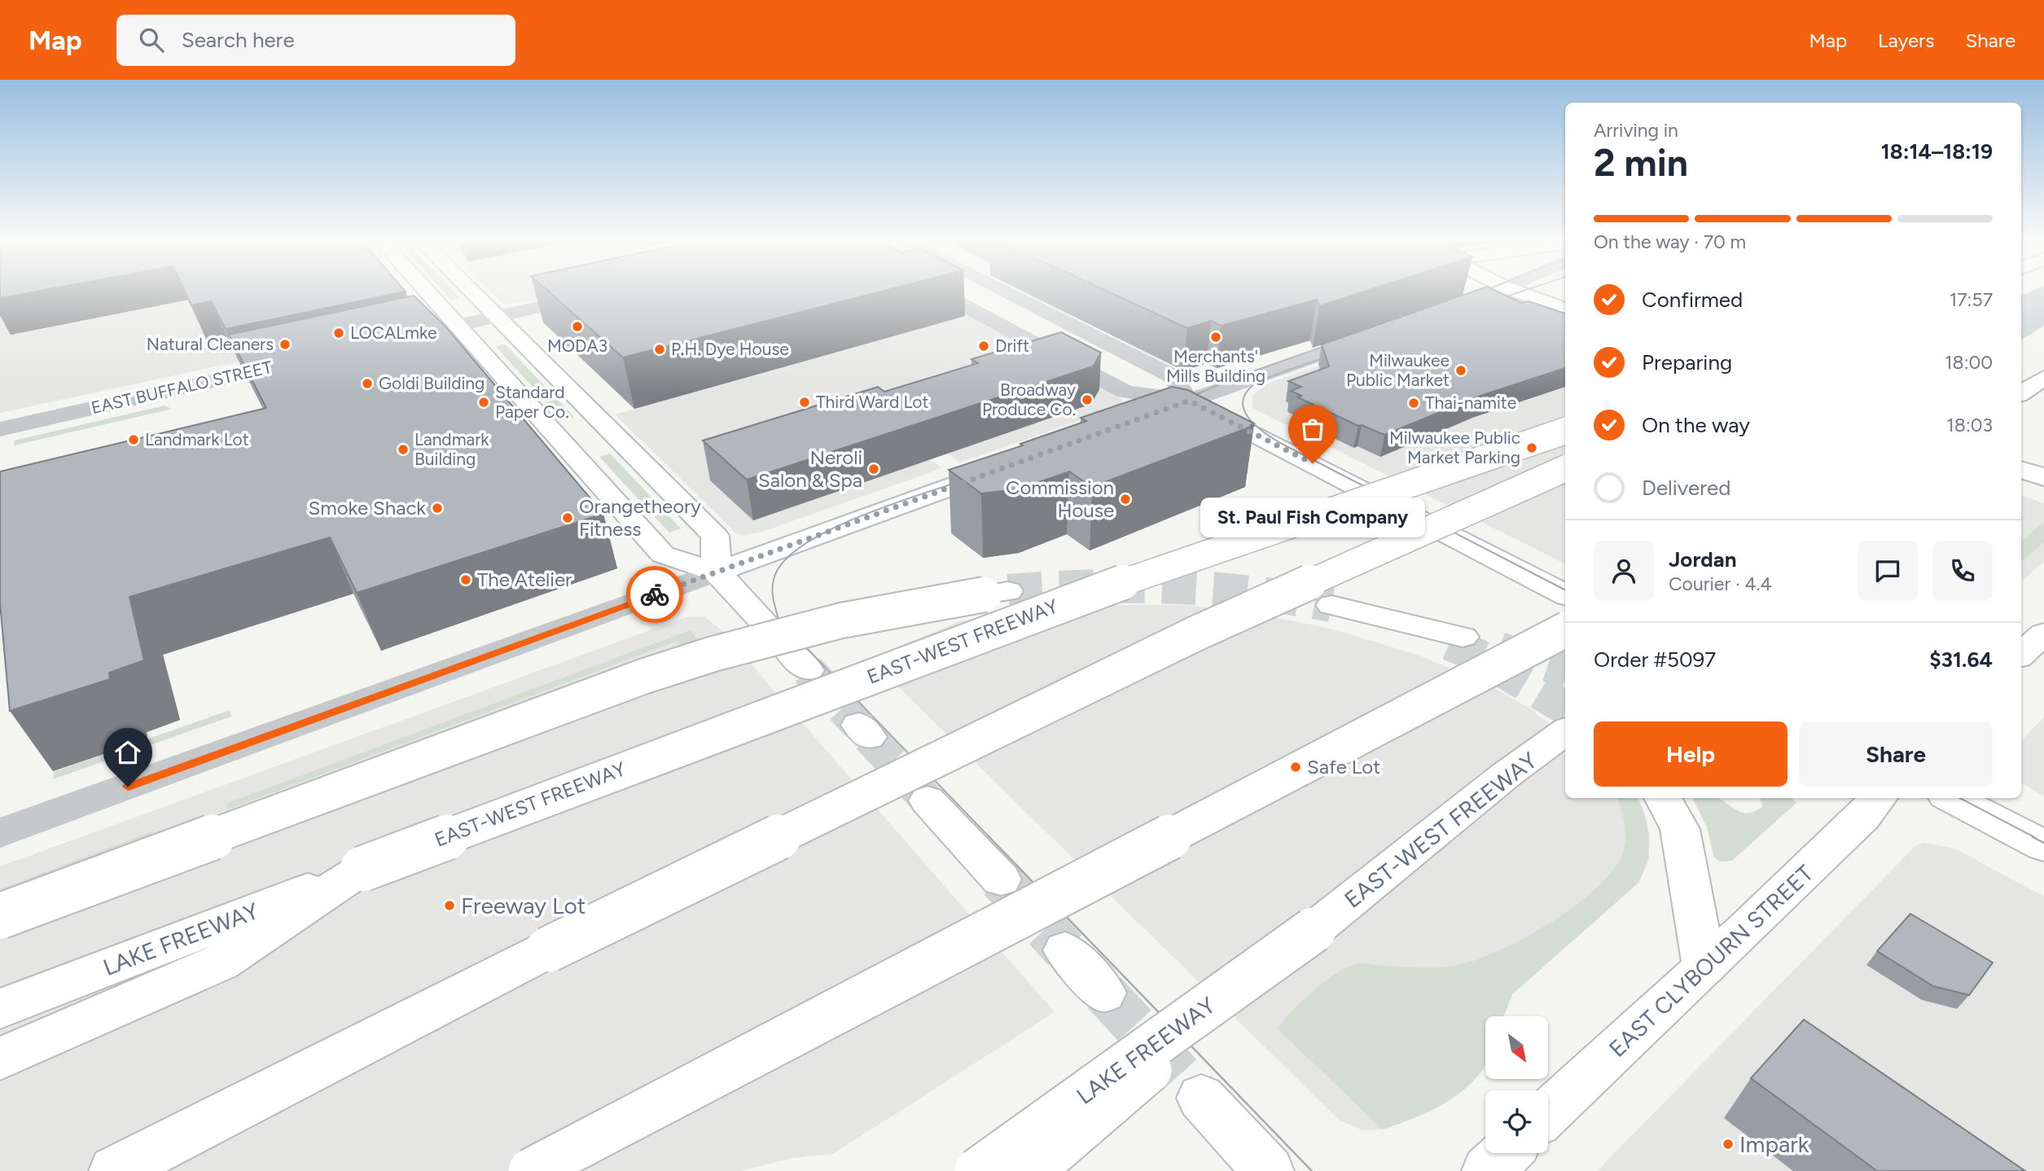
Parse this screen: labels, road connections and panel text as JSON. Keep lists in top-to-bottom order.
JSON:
{
  "streets": {
    "main road": ["EAST-WEST FREEWAY", "LAKE FREEWAY", "EAST CLYBOURN STREET"],
    "street": ["EAST BUFFALO STREET"]
  },
  "crossings": [
    ["EAST-WEST FREEWAY", "LAKE FREEWAY"]
  ],
  "places": [
    "MODA3",
    "LOCALmke",
    "Merchants' Mills Building",
    "Natural Cleaners",
    "Drift",
    "P.H. Dye House",
    "Milwaukee Public Market",
    "Goldi Building",
    "Broadway Produce Co.",
    "Standard Paper Co.",
    "Third Ward Lot",
    "Thai-namite",
    "Landmark Lot",
    "Milwaukee Public Market Parking",
    "Landmark Building",
    "St. Paul Fish Company",
    "Neroli Salon & Spa",
    "Commission House",
    "Smoke Shack",
    "Orangetheory Fitness",
    "The Atelier",
    "Safe Lot",
    "Freeway Lot",
    "Impark"
  ],
  "north": "bottom right",
  "page": {
    "header": "Map",
    "search": "Search here",
    "nav": ["Map", "Layers", "Share"],
    "heading": ["2 min", "Arriving in", "18:14–18:19"],
    "panel": [
      "Jordan",
      "Courier · 4.4",
      "Order #5097",
      "$31.64"
    ],
    "bar": "On the way · 70 m",
    "list": [
      ["Confirmed", "17:57"],
      ["Preparing", "18:00"],
      ["On the way", "18:03"],
      "Delivered"
    ],
    "bubble": "St. Paul Fish Company",
    "buttons": ["Help", "Share"]
  }
}
